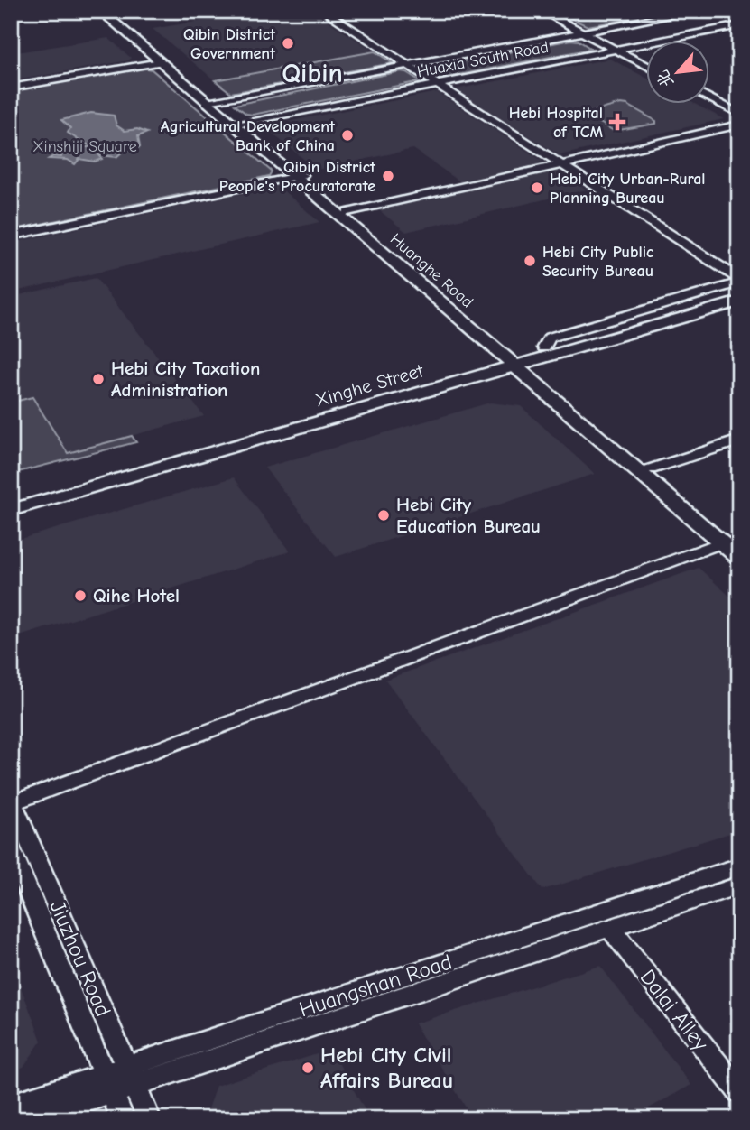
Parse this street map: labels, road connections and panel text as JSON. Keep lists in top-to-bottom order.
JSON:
{
  "streets": {
    "main road": ["Huanghe Road", "Xinghe Street"],
    "street": [
      "Huaxia South Road",
      "Jiuzhou Road",
      "Huangshan Road",
      "Dalai Alley"
    ]
  },
  "crossings": [
    ["Huaxia South Road", "Huanghe Road"],
    ["Huanghe Road", "Xinghe Street"],
    ["Jiuzhou Road", "Huangshan Road"],
    ["Huangshan Road", "Dalai Alley"]
  ],
  "districts": ["Qibin"],
  "parks": ["Xinshiji Square"],
  "places": {
    "other": [
      "Qibin District Government",
      "Agricultural Development Bank of China",
      "Qibin District People's Procuratorate",
      "Hebi City Urban-Rural Planning Bureau",
      "Hebi City Public Security Bureau",
      "Hebi City Taxation Administration",
      "Hebi City Education Bureau",
      "Qihe Hotel",
      "Hebi City Civil Affairs Bureau"
    ],
    "health": ["Hebi Hospital of TCM"]
  },
  "north": "bottom left"
}
